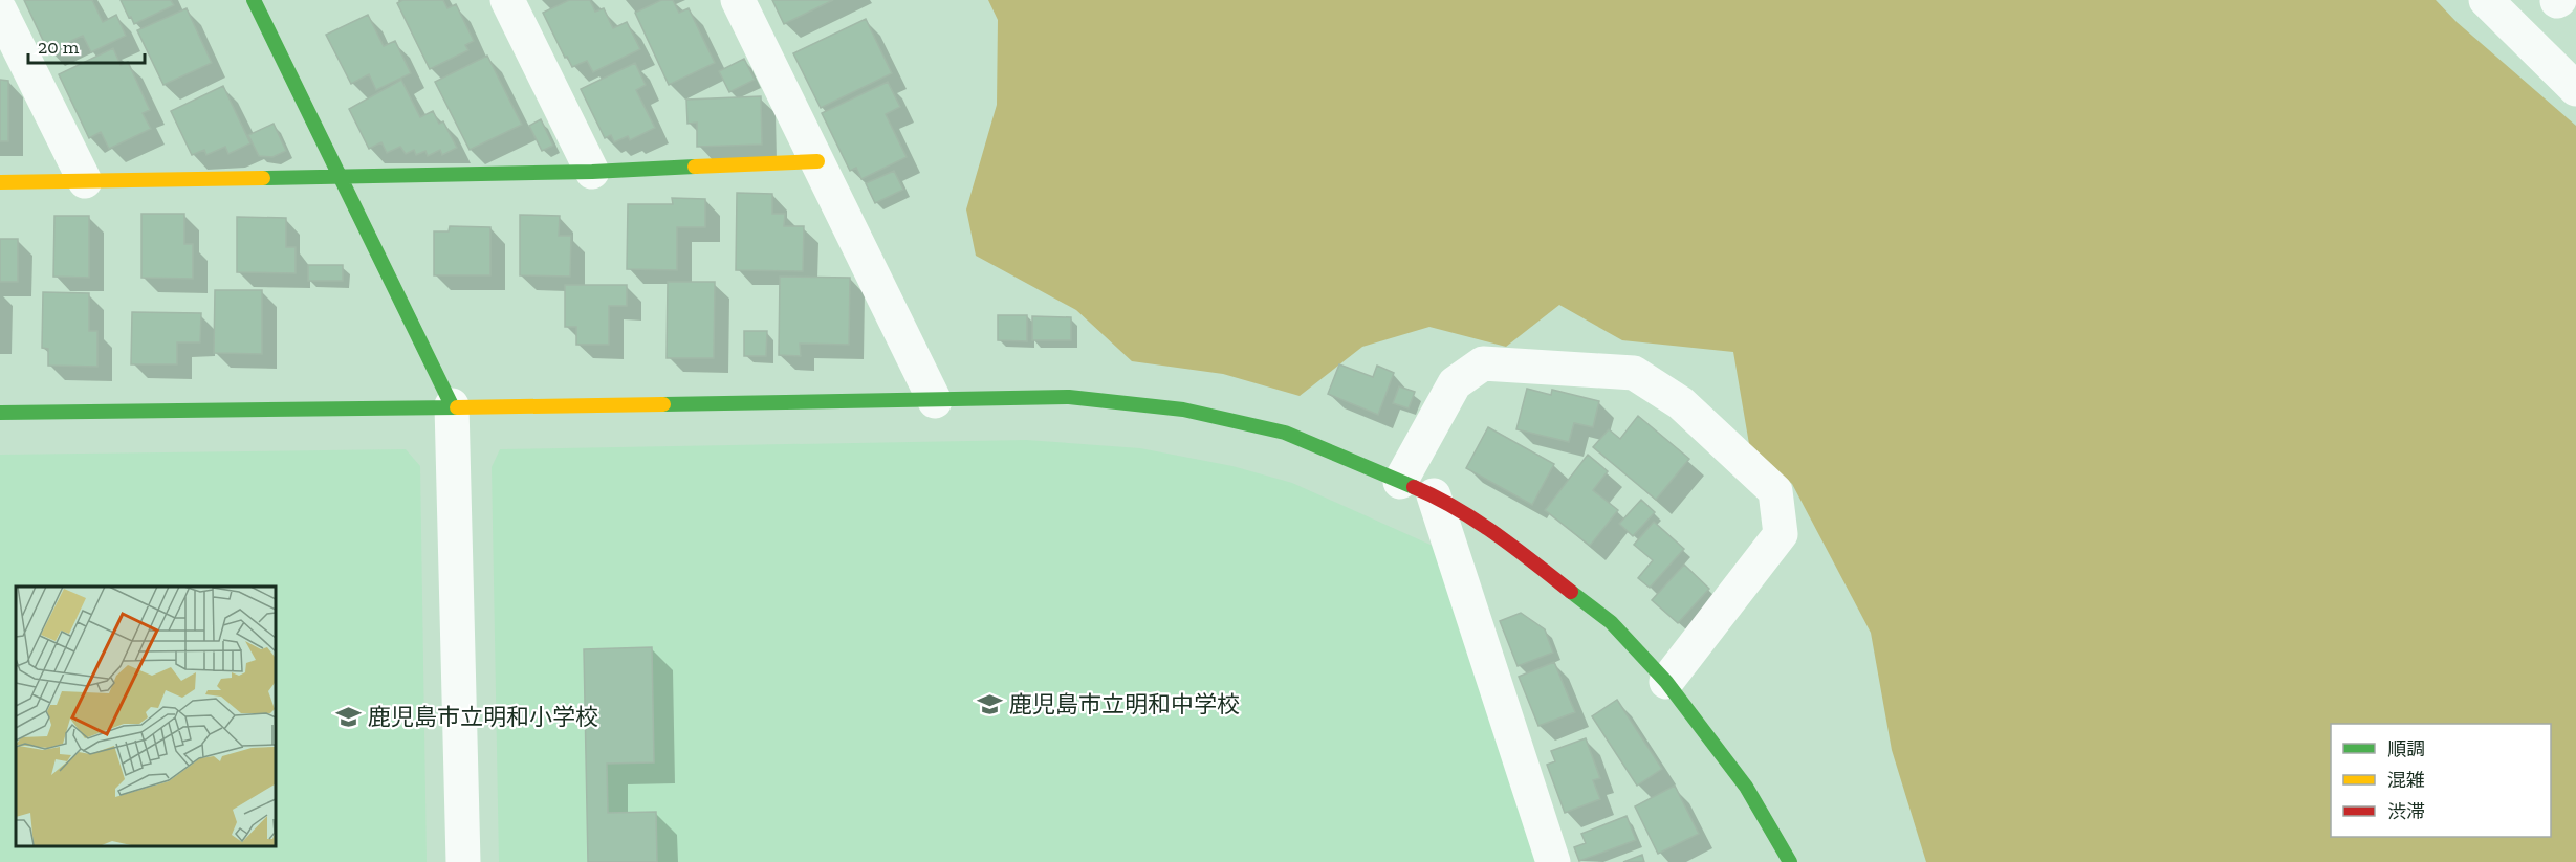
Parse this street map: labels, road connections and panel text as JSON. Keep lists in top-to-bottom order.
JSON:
{
  "places": {
    "school or university": ["鹿児島市立明和中学校", "鹿児島市立明和小学校"]
  },
  "legend": ["順調", "混雑", "渋滞"],
  "scale_bar": "20 m"
}
